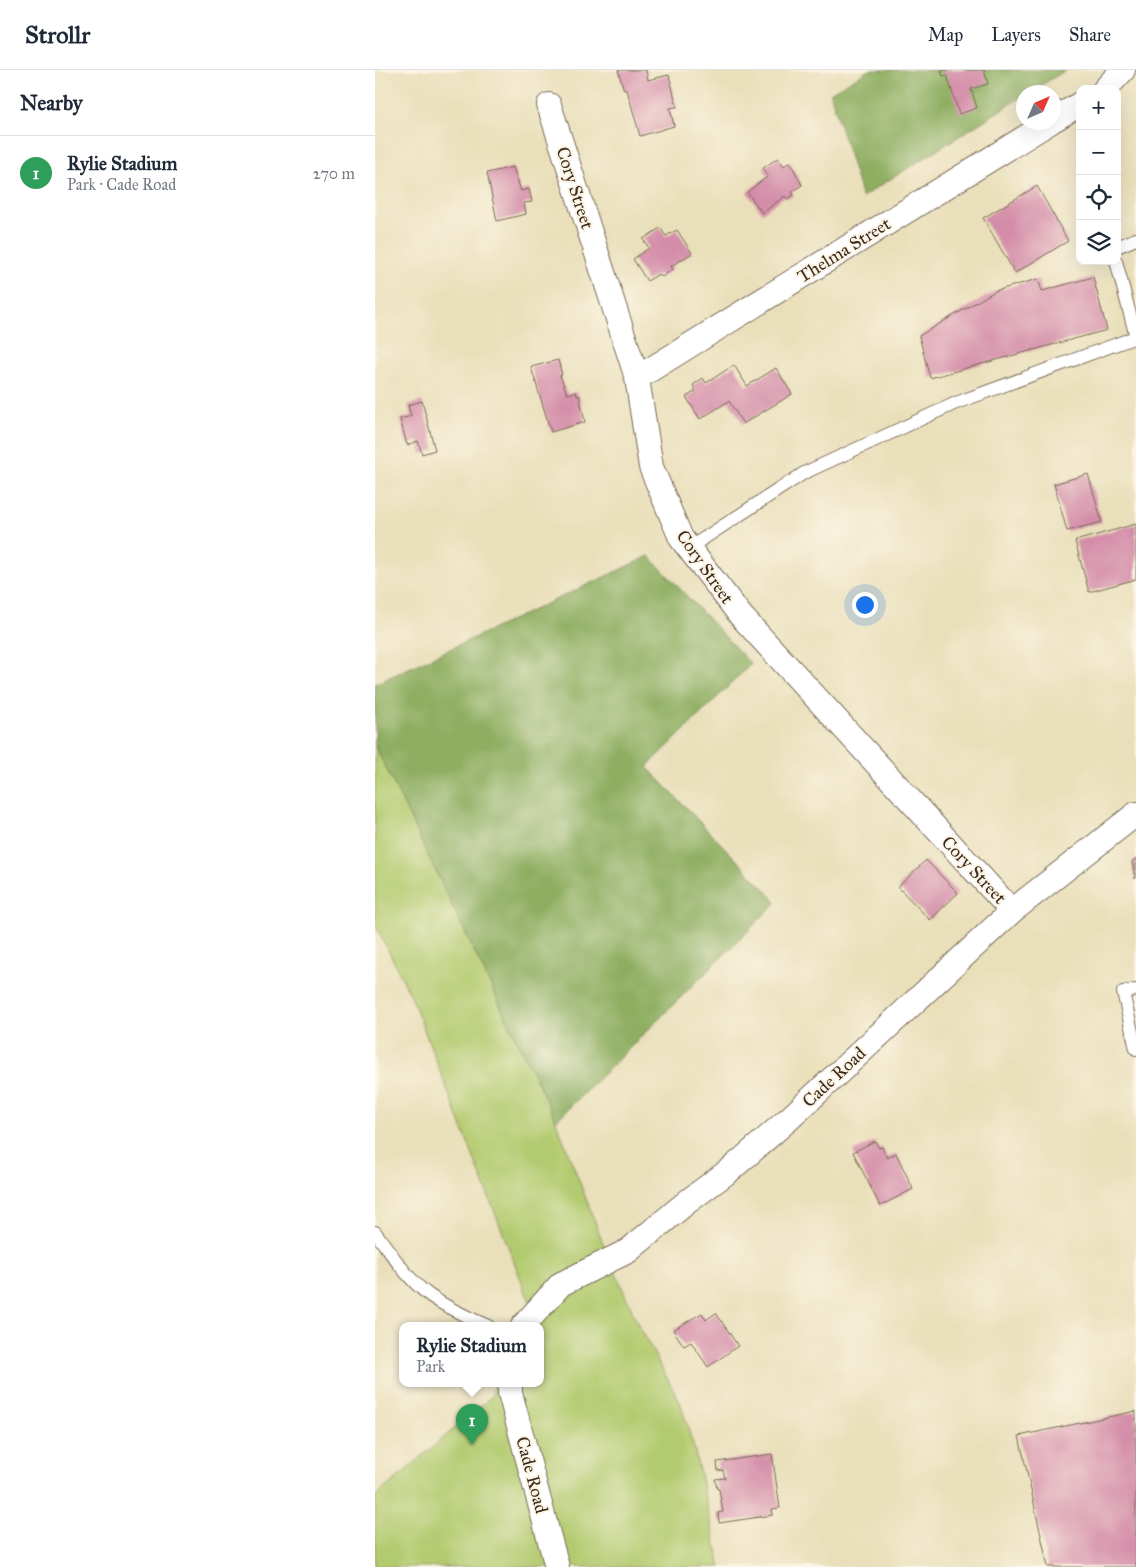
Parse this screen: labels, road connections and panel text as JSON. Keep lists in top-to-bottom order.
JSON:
{
  "streets": {
    "street": ["Cory Street", "Thelma Street", "Cade Road"]
  },
  "crossings": [
    ["Cory Street", "Thelma Street"],
    ["Cory Street", "Cade Road"]
  ],
  "north": "top right",
  "page": {
    "header": "Strollr",
    "nav": ["Map", "Layers", "Share"],
    "heading": "Nearby",
    "map_buttons": ["+", "−"],
    "list": [
      {
        "mark": "1",
        "name": "Rylie Stadium",
        "note": "Park · Cade Road",
        "value": "270 m"
      }
    ],
    "popup": ["Rylie Stadium", "Park"],
    "pins": "1"
  }
}
